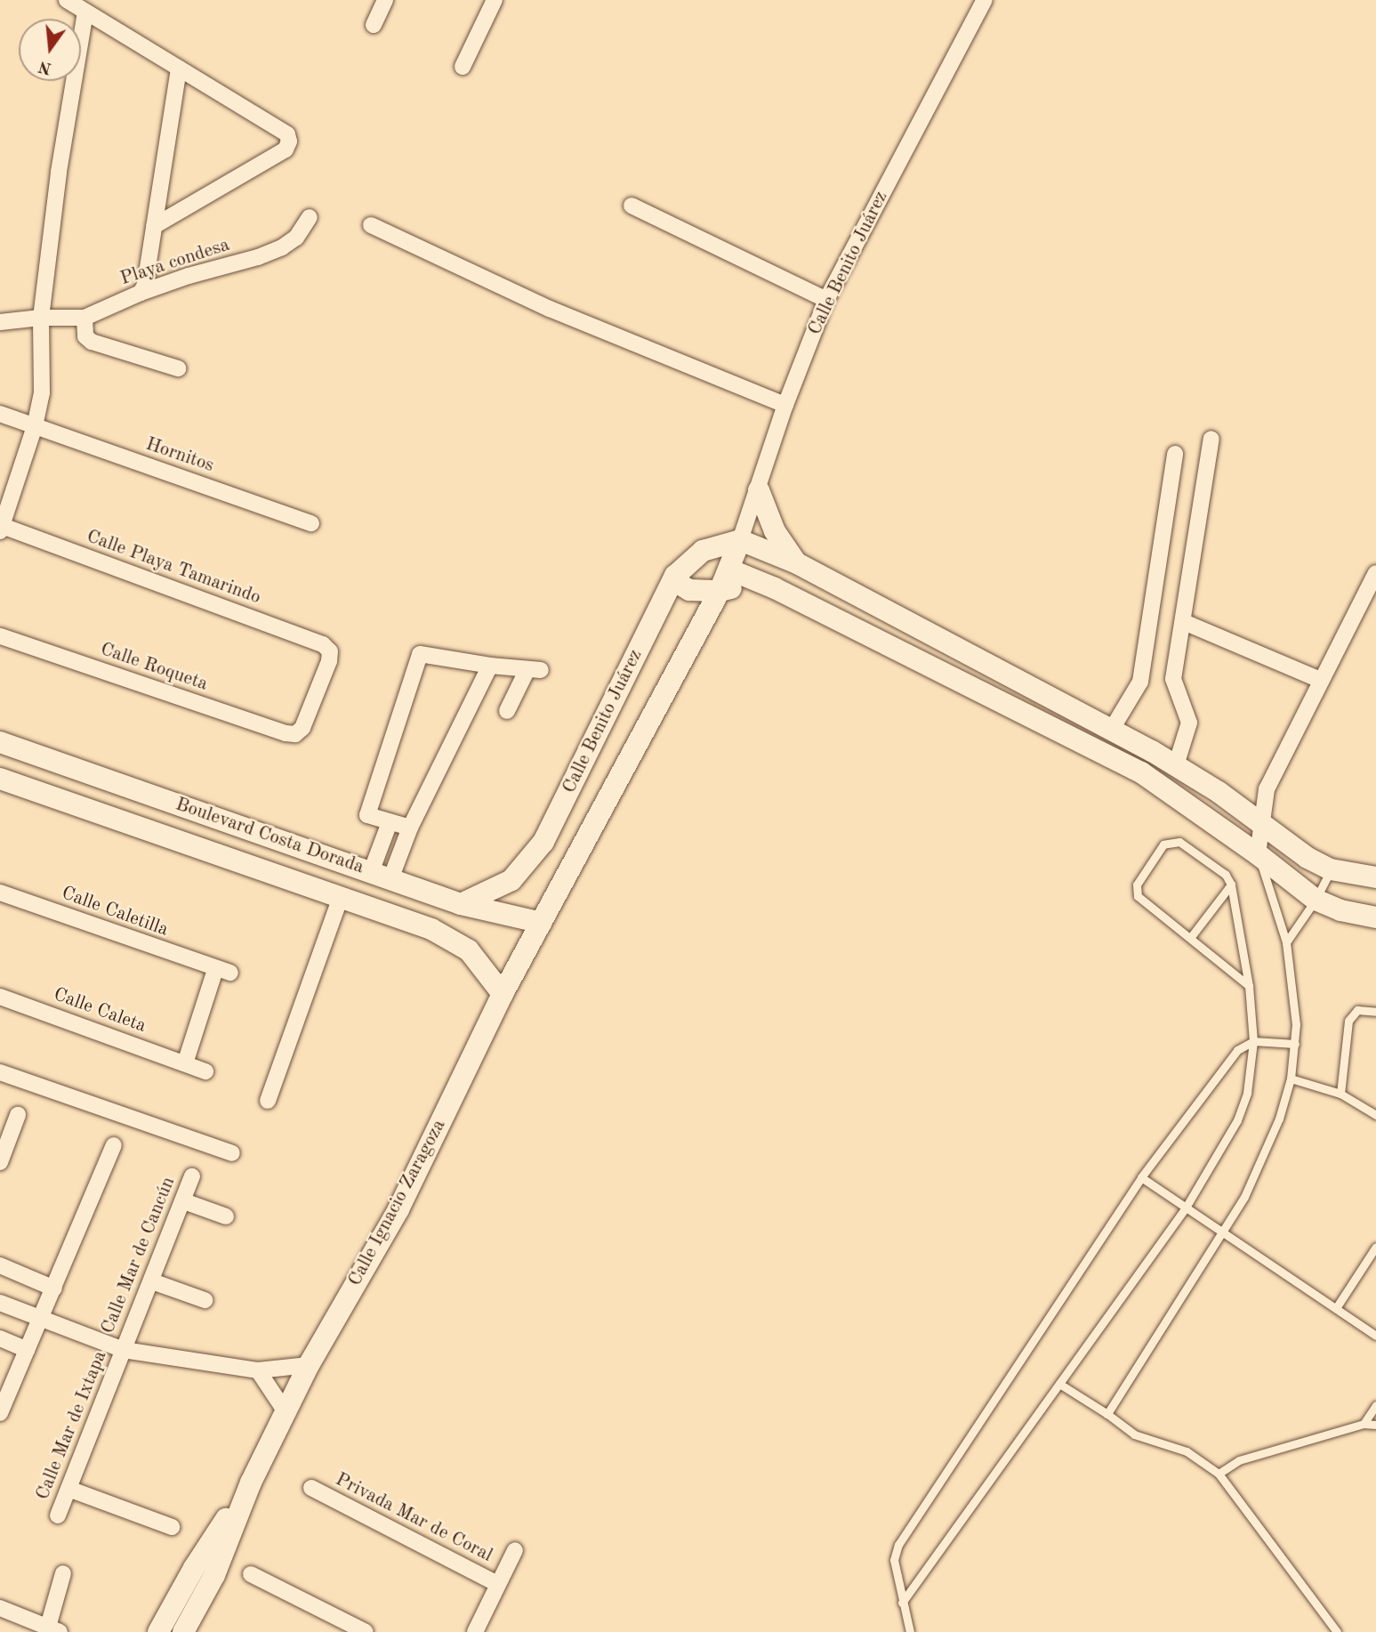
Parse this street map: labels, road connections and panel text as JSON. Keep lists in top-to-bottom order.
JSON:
{
  "streets": {
    "main road": ["Calle Benito Juárez", "Boulevard Costa Dorada", "Calle Ignacio Zaragoza"],
    "street": [
      "Playa condesa",
      "Hornitos",
      "Calle Playa Tamarindo",
      "Calle Roqueta",
      "Calle Caletilla",
      "Calle Caleta",
      "Calle Mar de Cancún",
      "Calle Mar de Ixtapa",
      "Privada Mar de Coral"
    ]
  },
  "crossings": [
    ["Calle Benito Juárez", "Boulevard Costa Dorada"],
    ["Calle Benito Juárez", "Calle Ignacio Zaragoza"],
    ["Calle Playa Tamarindo", "Calle Roqueta"],
    ["Boulevard Costa Dorada", "Calle Ignacio Zaragoza"],
    ["Calle Caletilla", "Calle Caleta"],
    ["Calle Mar de Cancún", "Calle Mar de Ixtapa"]
  ],
  "north": "bottom"
}
